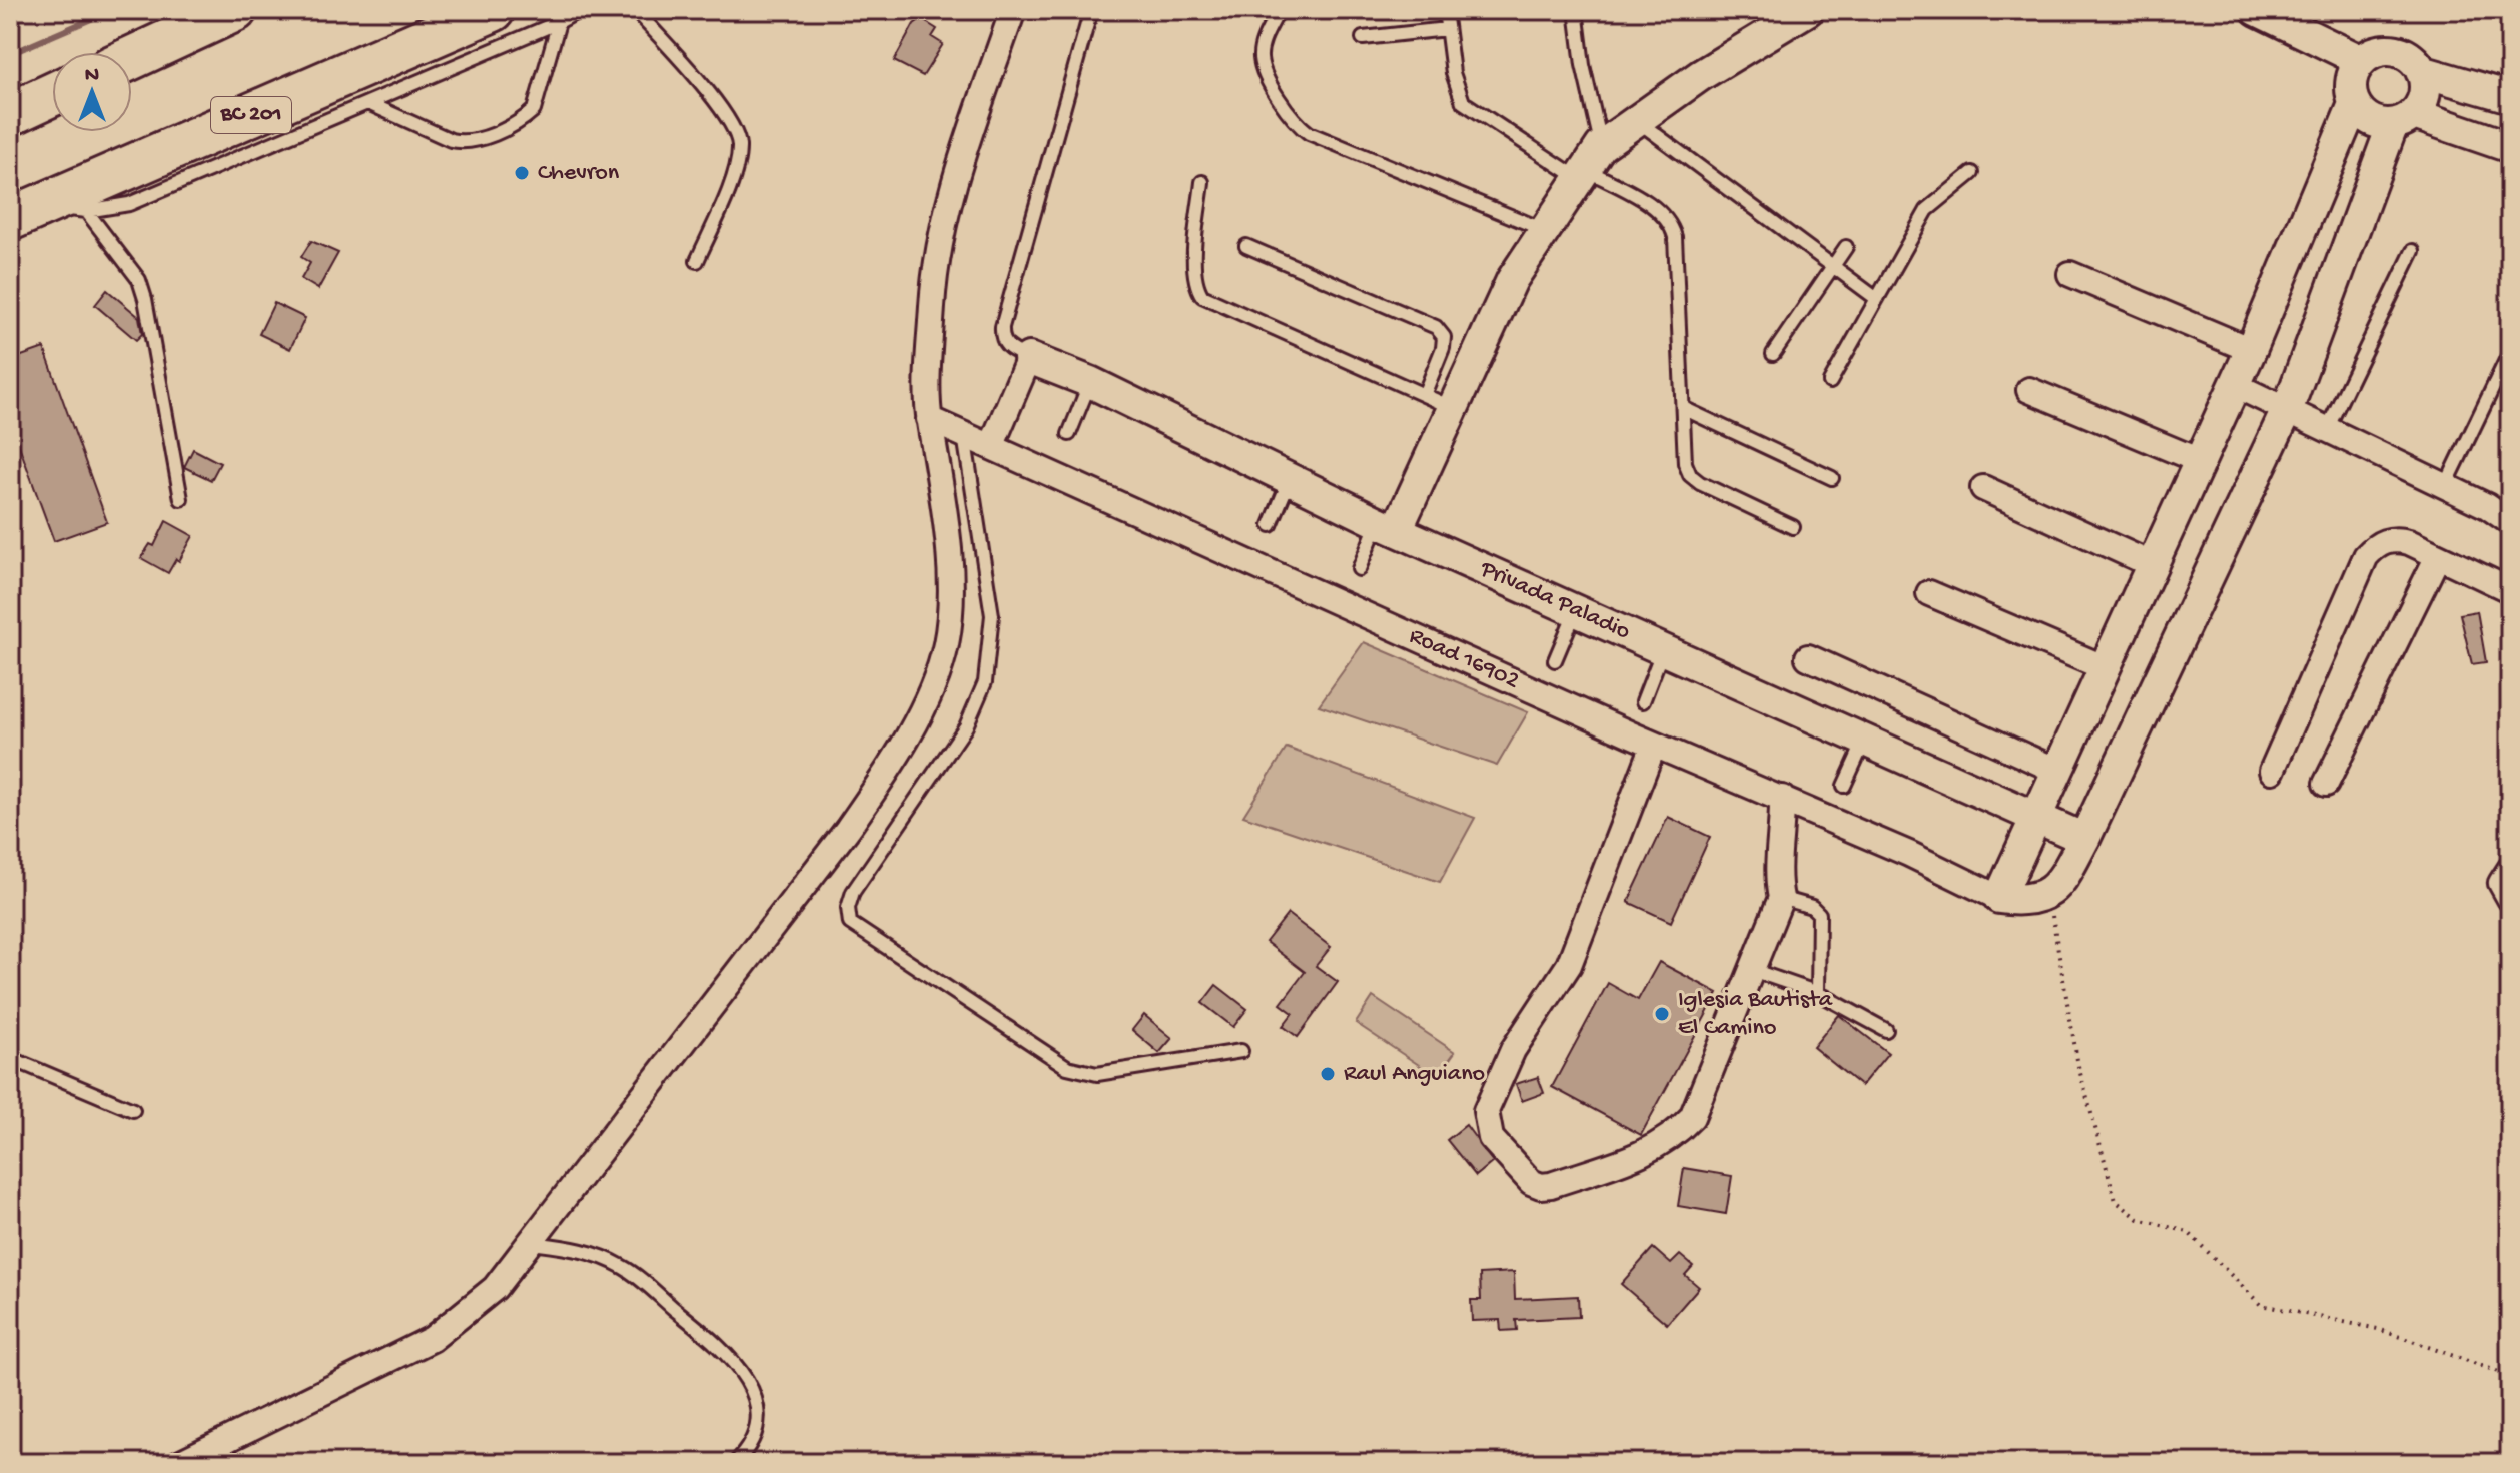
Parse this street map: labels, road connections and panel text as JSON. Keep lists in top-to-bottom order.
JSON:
{
  "streets": {
    "highway": ["BC 201"],
    "street": ["Privada Paladio", "Road 16902"]
  },
  "places": ["Chevron", "Iglesia Bautista El Camino", "Raul Anguiano"],
  "north": "top"
}
